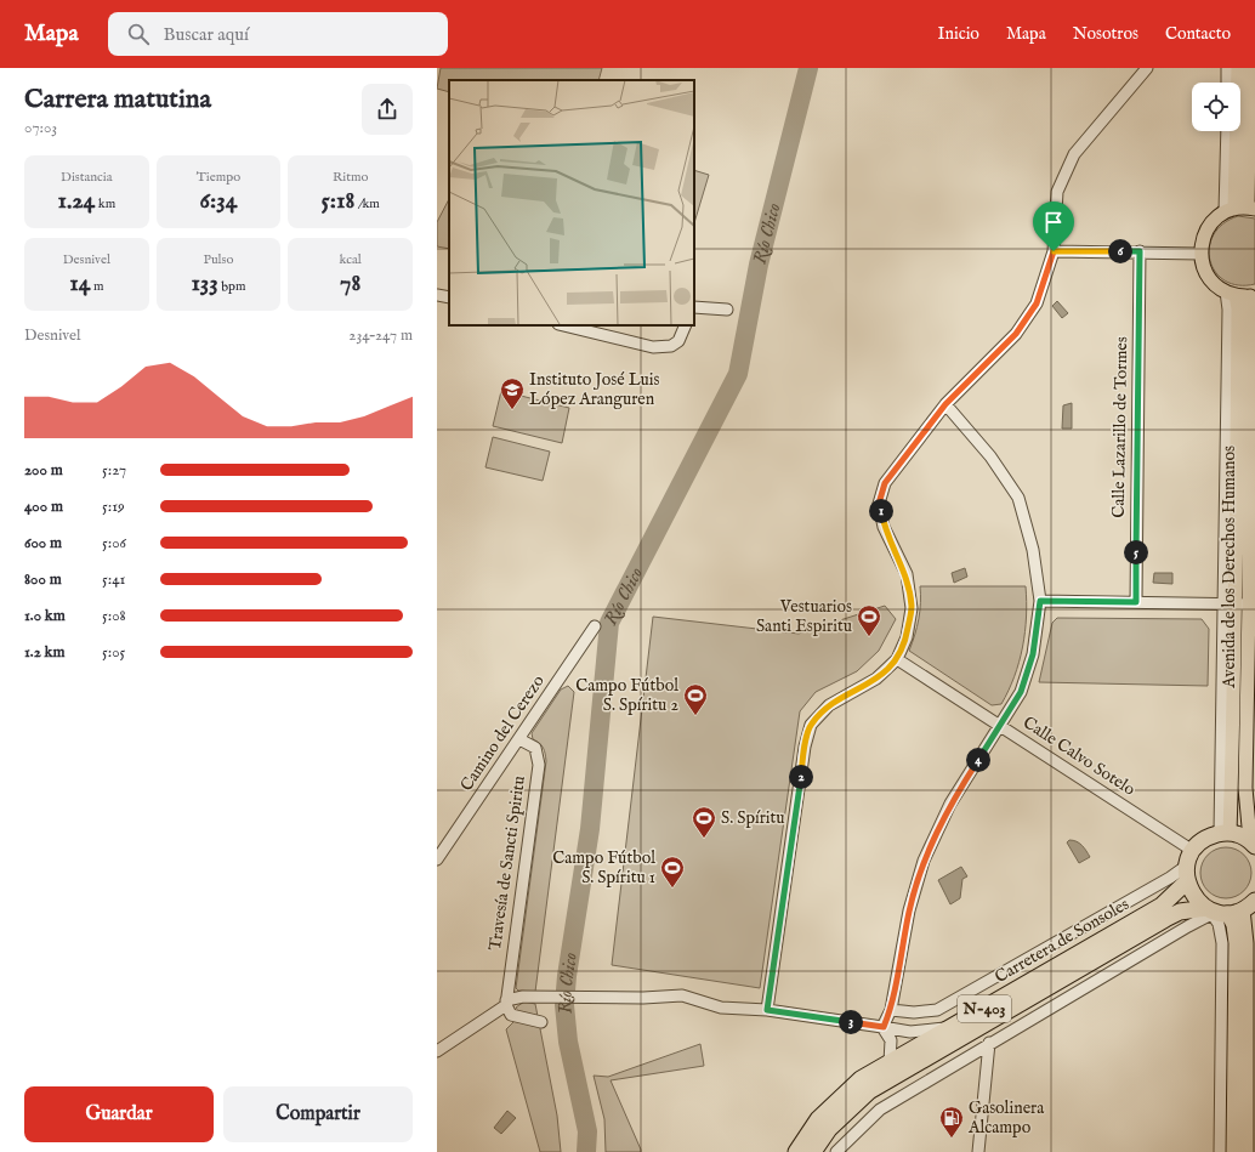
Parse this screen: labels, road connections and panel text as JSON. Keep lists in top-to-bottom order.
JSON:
{
  "streets": {
    "highway": ["Carretera de Sonsoles", "N-403"],
    "main road": ["Avenida de los Derechos Humanos"],
    "street": [
      "Calle Lazarillo de Tormes",
      "Camino del Cerezo",
      "Calle Calvo Sotelo",
      "Travesía de Sancti Spiritu"
    ]
  },
  "crossings": [
    ["Avenida de los Derechos Humanos", "N-403"],
    ["Camino del Cerezo", "Travesía de Sancti Spiritu"],
    ["Calle Calvo Sotelo", "Carretera de Sonsoles"],
    ["Calle Calvo Sotelo", "N-403"],
    ["Carretera de Sonsoles", "N-403"]
  ],
  "water": ["Río Chico"],
  "places": {
    "school or university": ["Instituto José Luis López Aranguren"],
    "sports": [
      "Vestuarios Santi Espiritu",
      "Campo Fútbol S. Spíritu 2",
      "S. Spíritu",
      "Campo Fútbol S. Spíritu 1"
    ],
    "fuel station": ["Gasolinera Alcampo"]
  },
  "page": {
    "header": "Mapa",
    "search": "Buscar aquí",
    "nav": [
      "Inicio",
      "Mapa",
      "Nosotros",
      "Contacto"
    ],
    "heading": ["Carrera matutina", "07:03"],
    "stats": [
      ["Distancia", "1.24 km"],
      ["Tiempo", "6:34"],
      ["Ritmo", "5:18 /km"],
      ["Desnivel", "14 m"],
      ["Pulso", "133 bpm"],
      ["kcal", "78"]
    ],
    "pins": [
      "6",
      "1",
      "5",
      "4",
      "2",
      "3"
    ],
    "chart": ["Desnivel", "234–247 m"],
    "list": [
      {
        "name": "200 m",
        "note": "5:27"
      },
      {
        "name": "400 m",
        "note": "5:19"
      },
      {
        "name": "600 m",
        "note": "5:06"
      },
      {
        "name": "800 m",
        "note": "5:41"
      },
      {
        "name": "1.0 km",
        "note": "5:08"
      },
      {
        "name": "1.2 km",
        "note": "5:05"
      }
    ],
    "buttons": ["Guardar", "Compartir"]
  }
}
